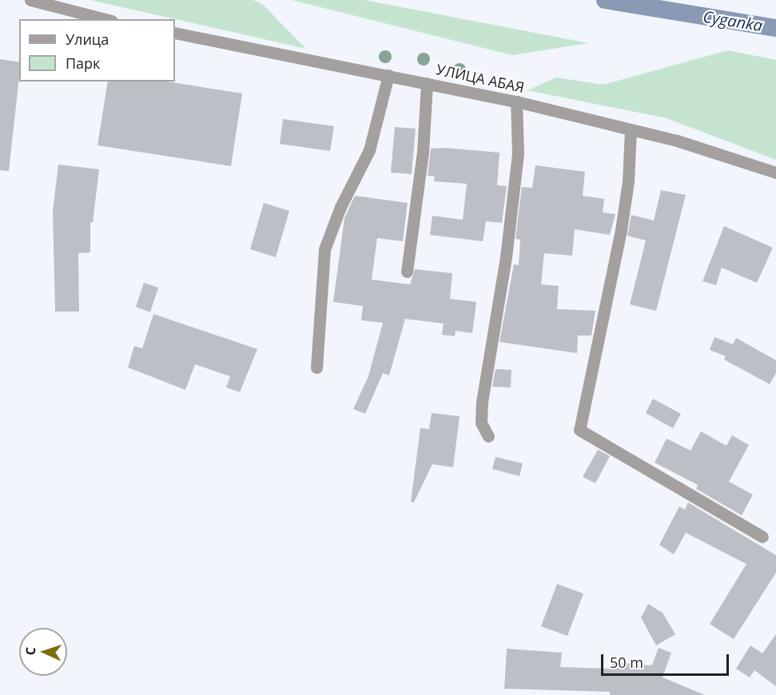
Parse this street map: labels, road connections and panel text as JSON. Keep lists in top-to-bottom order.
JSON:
{
  "streets": {
    "street": ["УЛИЦА АБАЯ"]
  },
  "water": ["Cyganka"],
  "legend": ["Улица", "Парк"],
  "scale_bar": "50 m",
  "north": "left"
}
